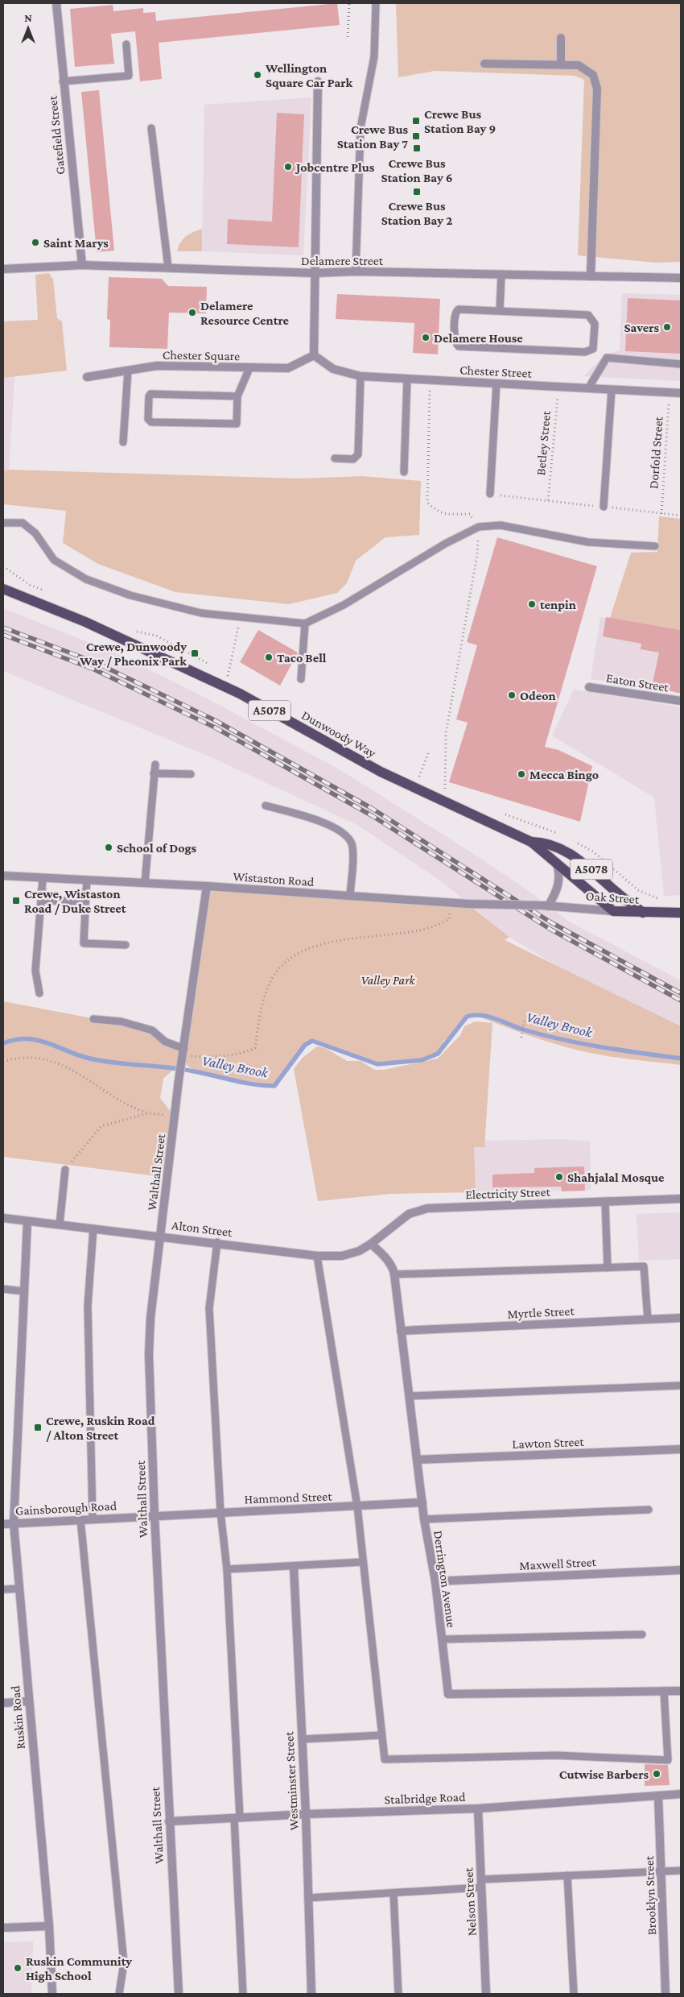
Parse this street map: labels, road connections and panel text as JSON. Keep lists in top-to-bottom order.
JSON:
{
  "streets": {
    "main road": ["A5078", "Dunwoody Way", "Oak Street"],
    "street": [
      "Gatefield Street",
      "Delamere Street",
      "Chester Square",
      "Chester Street",
      "Eaton Street",
      "Wistaston Road",
      "Walthall Street",
      "Electricity Street",
      "Alton Street",
      "Myrtle Street",
      "Lawton Street",
      "Hammond Street",
      "Gainsborough Road",
      "Maxwell Street",
      "Derrington Avenue",
      "Ruskin Road",
      "Westminster Street",
      "Stalbridge Road",
      "Brooklyn Street",
      "Nelson Street"
    ],
    "path": ["Betley Street", "Dorfold Street"]
  },
  "crossings": [
    ["Gatefield Street", "Delamere Street"],
    ["Chester Square", "Chester Street"],
    ["Chester Street", "Betley Street"],
    ["Chester Street", "Dorfold Street"],
    ["A5078", "Dunwoody Way"],
    ["A5078", "Wistaston Road"],
    ["A5078", "Oak Street"],
    ["Dunwoody Way", "Oak Street"],
    ["Wistaston Road", "Oak Street"],
    ["Wistaston Road", "Walthall Street"],
    ["Walthall Street", "Alton Street"],
    ["Walthall Street", "Hammond Street"],
    ["Walthall Street", "Gainsborough Road"],
    ["Walthall Street", "Stalbridge Road"],
    ["Electricity Street", "Alton Street"],
    ["Electricity Street", "Derrington Avenue"],
    ["Alton Street", "Derrington Avenue"],
    ["Alton Street", "Ruskin Road"],
    ["Myrtle Street", "Derrington Avenue"],
    ["Lawton Street", "Derrington Avenue"],
    ["Hammond Street", "Gainsborough Road"],
    ["Hammond Street", "Derrington Avenue"],
    ["Gainsborough Road", "Ruskin Road"],
    ["Maxwell Street", "Derrington Avenue"],
    ["Westminster Street", "Stalbridge Road"],
    ["Stalbridge Road", "Brooklyn Street"],
    ["Stalbridge Road", "Nelson Street"]
  ],
  "water": ["Valley Brook"],
  "parks": ["Valley Park"],
  "places": {
    "other": [
      "Wellington Square Car Park",
      "Jobcentre Plus",
      "Saint Marys",
      "Delamere Resource Centre",
      "Savers",
      "Delamere House",
      "tenpin",
      "Taco Bell",
      "Odeon",
      "Mecca Bingo",
      "School of Dogs",
      "Shahjalal Mosque",
      "Cutwise Barbers",
      "Ruskin Community High School"
    ],
    "transit": [
      "Crewe Bus Station Bay 9",
      "Crewe Bus Station Bay 7",
      "Crewe Bus Station Bay 6",
      "Crewe Bus Station Bay 2",
      "Crewe, Dunwoody Way / Pheonix Park",
      "Crewe, Wistaston Road / Duke Street",
      "Crewe, Ruskin Road / Alton Street"
    ]
  },
  "north": "top"
}
